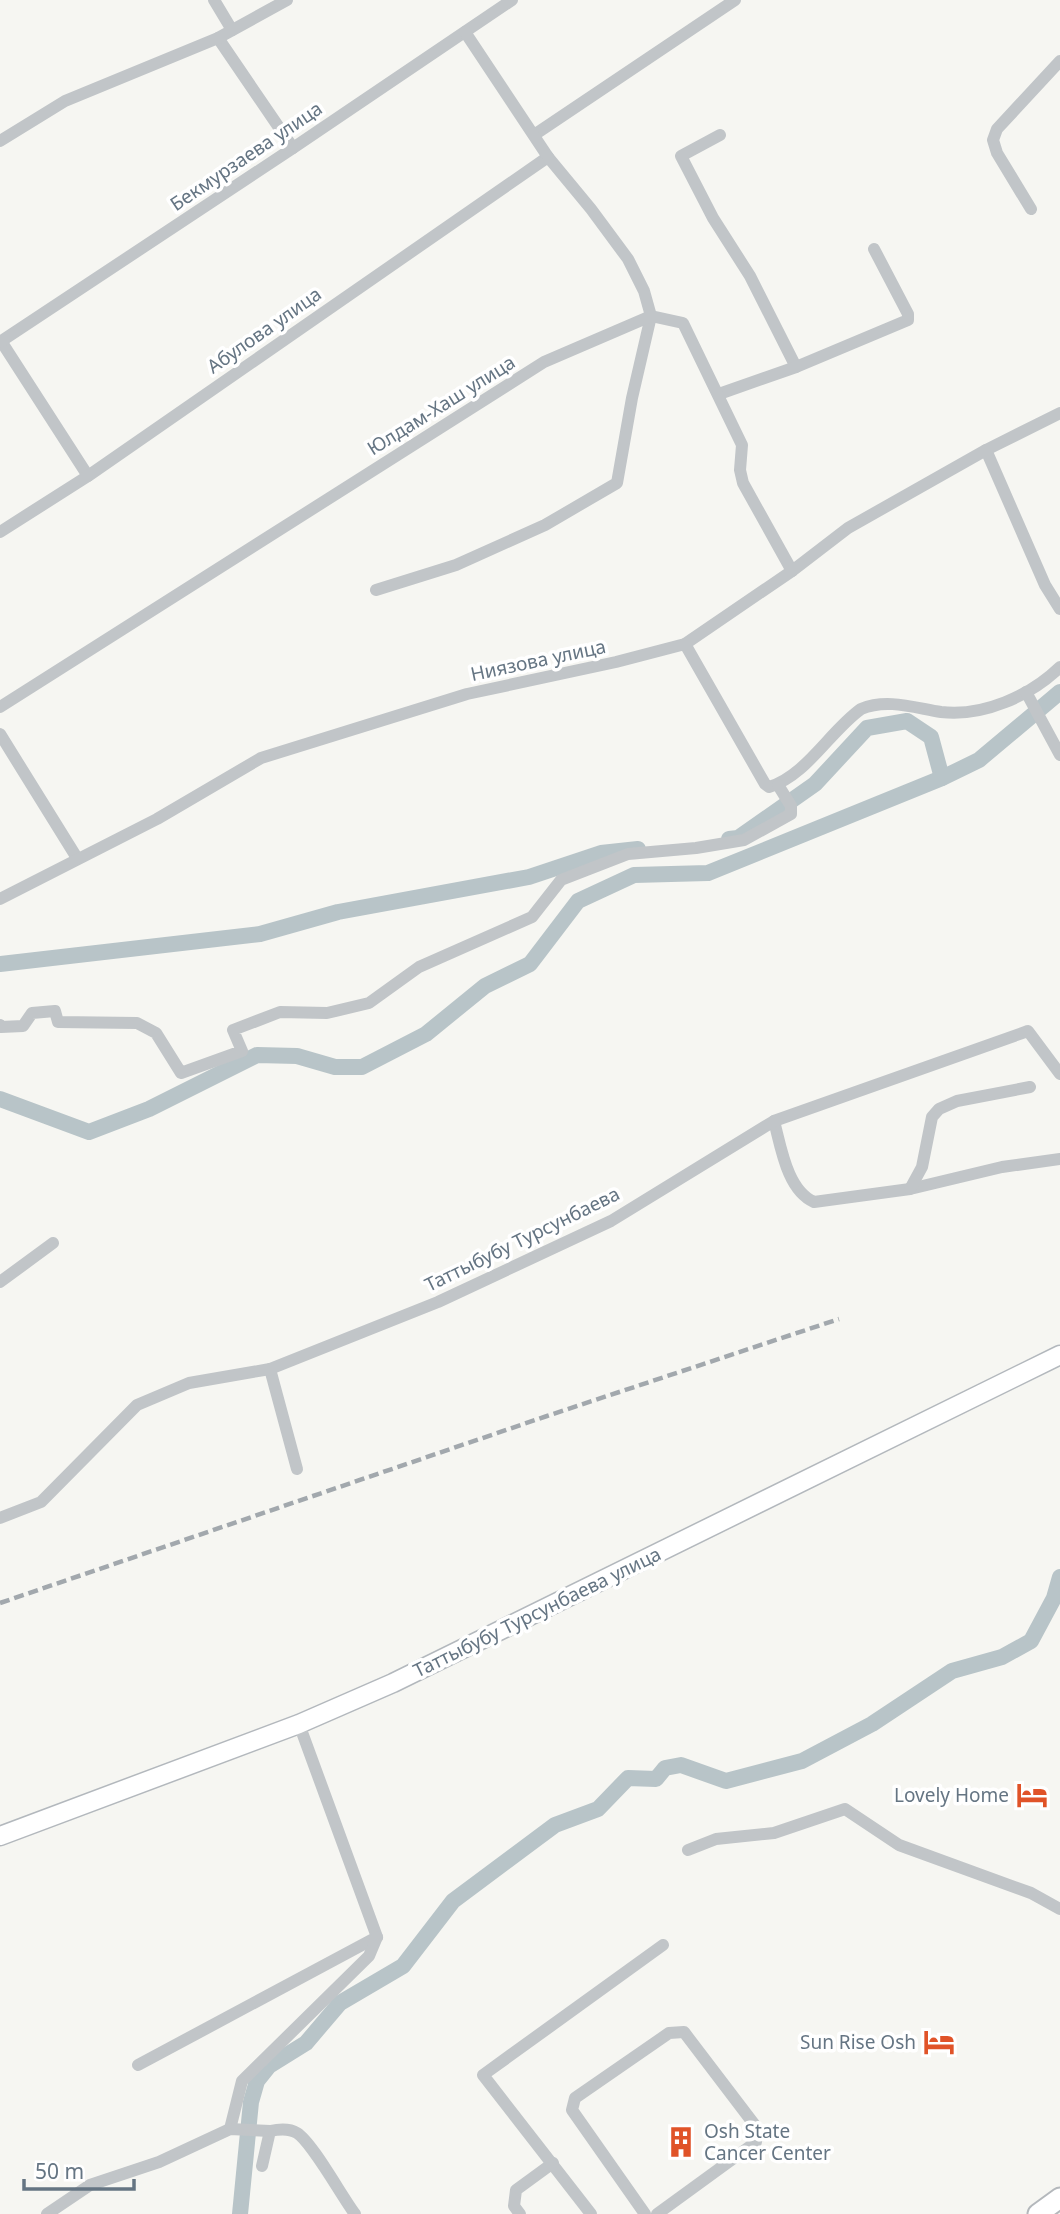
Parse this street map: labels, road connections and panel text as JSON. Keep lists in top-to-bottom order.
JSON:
{
  "streets": {
    "street": [
      "Бекмурзаева улица",
      "Абулова улица",
      "Юлдам-Хаш улица",
      "Ниязова улица",
      "Таттыбубу Турсунбаева",
      "Таттыбубу Турсунбаева улица"
    ]
  },
  "places": {
    "hotel": ["Lovely Home", "Sun Rise Osh"],
    "building": ["Osh State Cancer Center"]
  },
  "scale_bar": "50 m"
}
